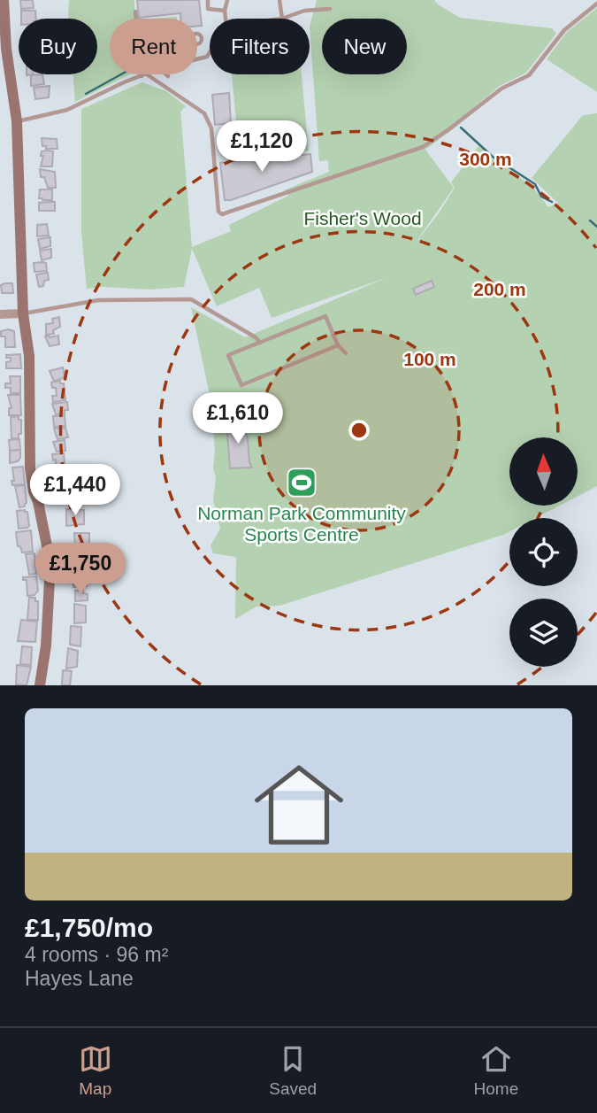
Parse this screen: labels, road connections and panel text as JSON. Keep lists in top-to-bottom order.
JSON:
{
  "parks": ["Fisher's Wood"],
  "places": {
    "sports": ["Norman Park Community Sports Centre"]
  },
  "north": "top",
  "page": {
    "chip": [
      "Buy",
      "Rent",
      "Filters",
      "New"
    ],
    "price": [
      "£1,120",
      "£1,610",
      "£1,440",
      "£1,750"
    ],
    "list": [
      {
        "name": "£1,750/mo",
        "note": "4 rooms · 96 m² · Hayes Lane"
      }
    ],
    "tabs": ["Map", "Saved", "Home"]
  },
  "rings": ["300 m", "200 m", "100 m"]
}
